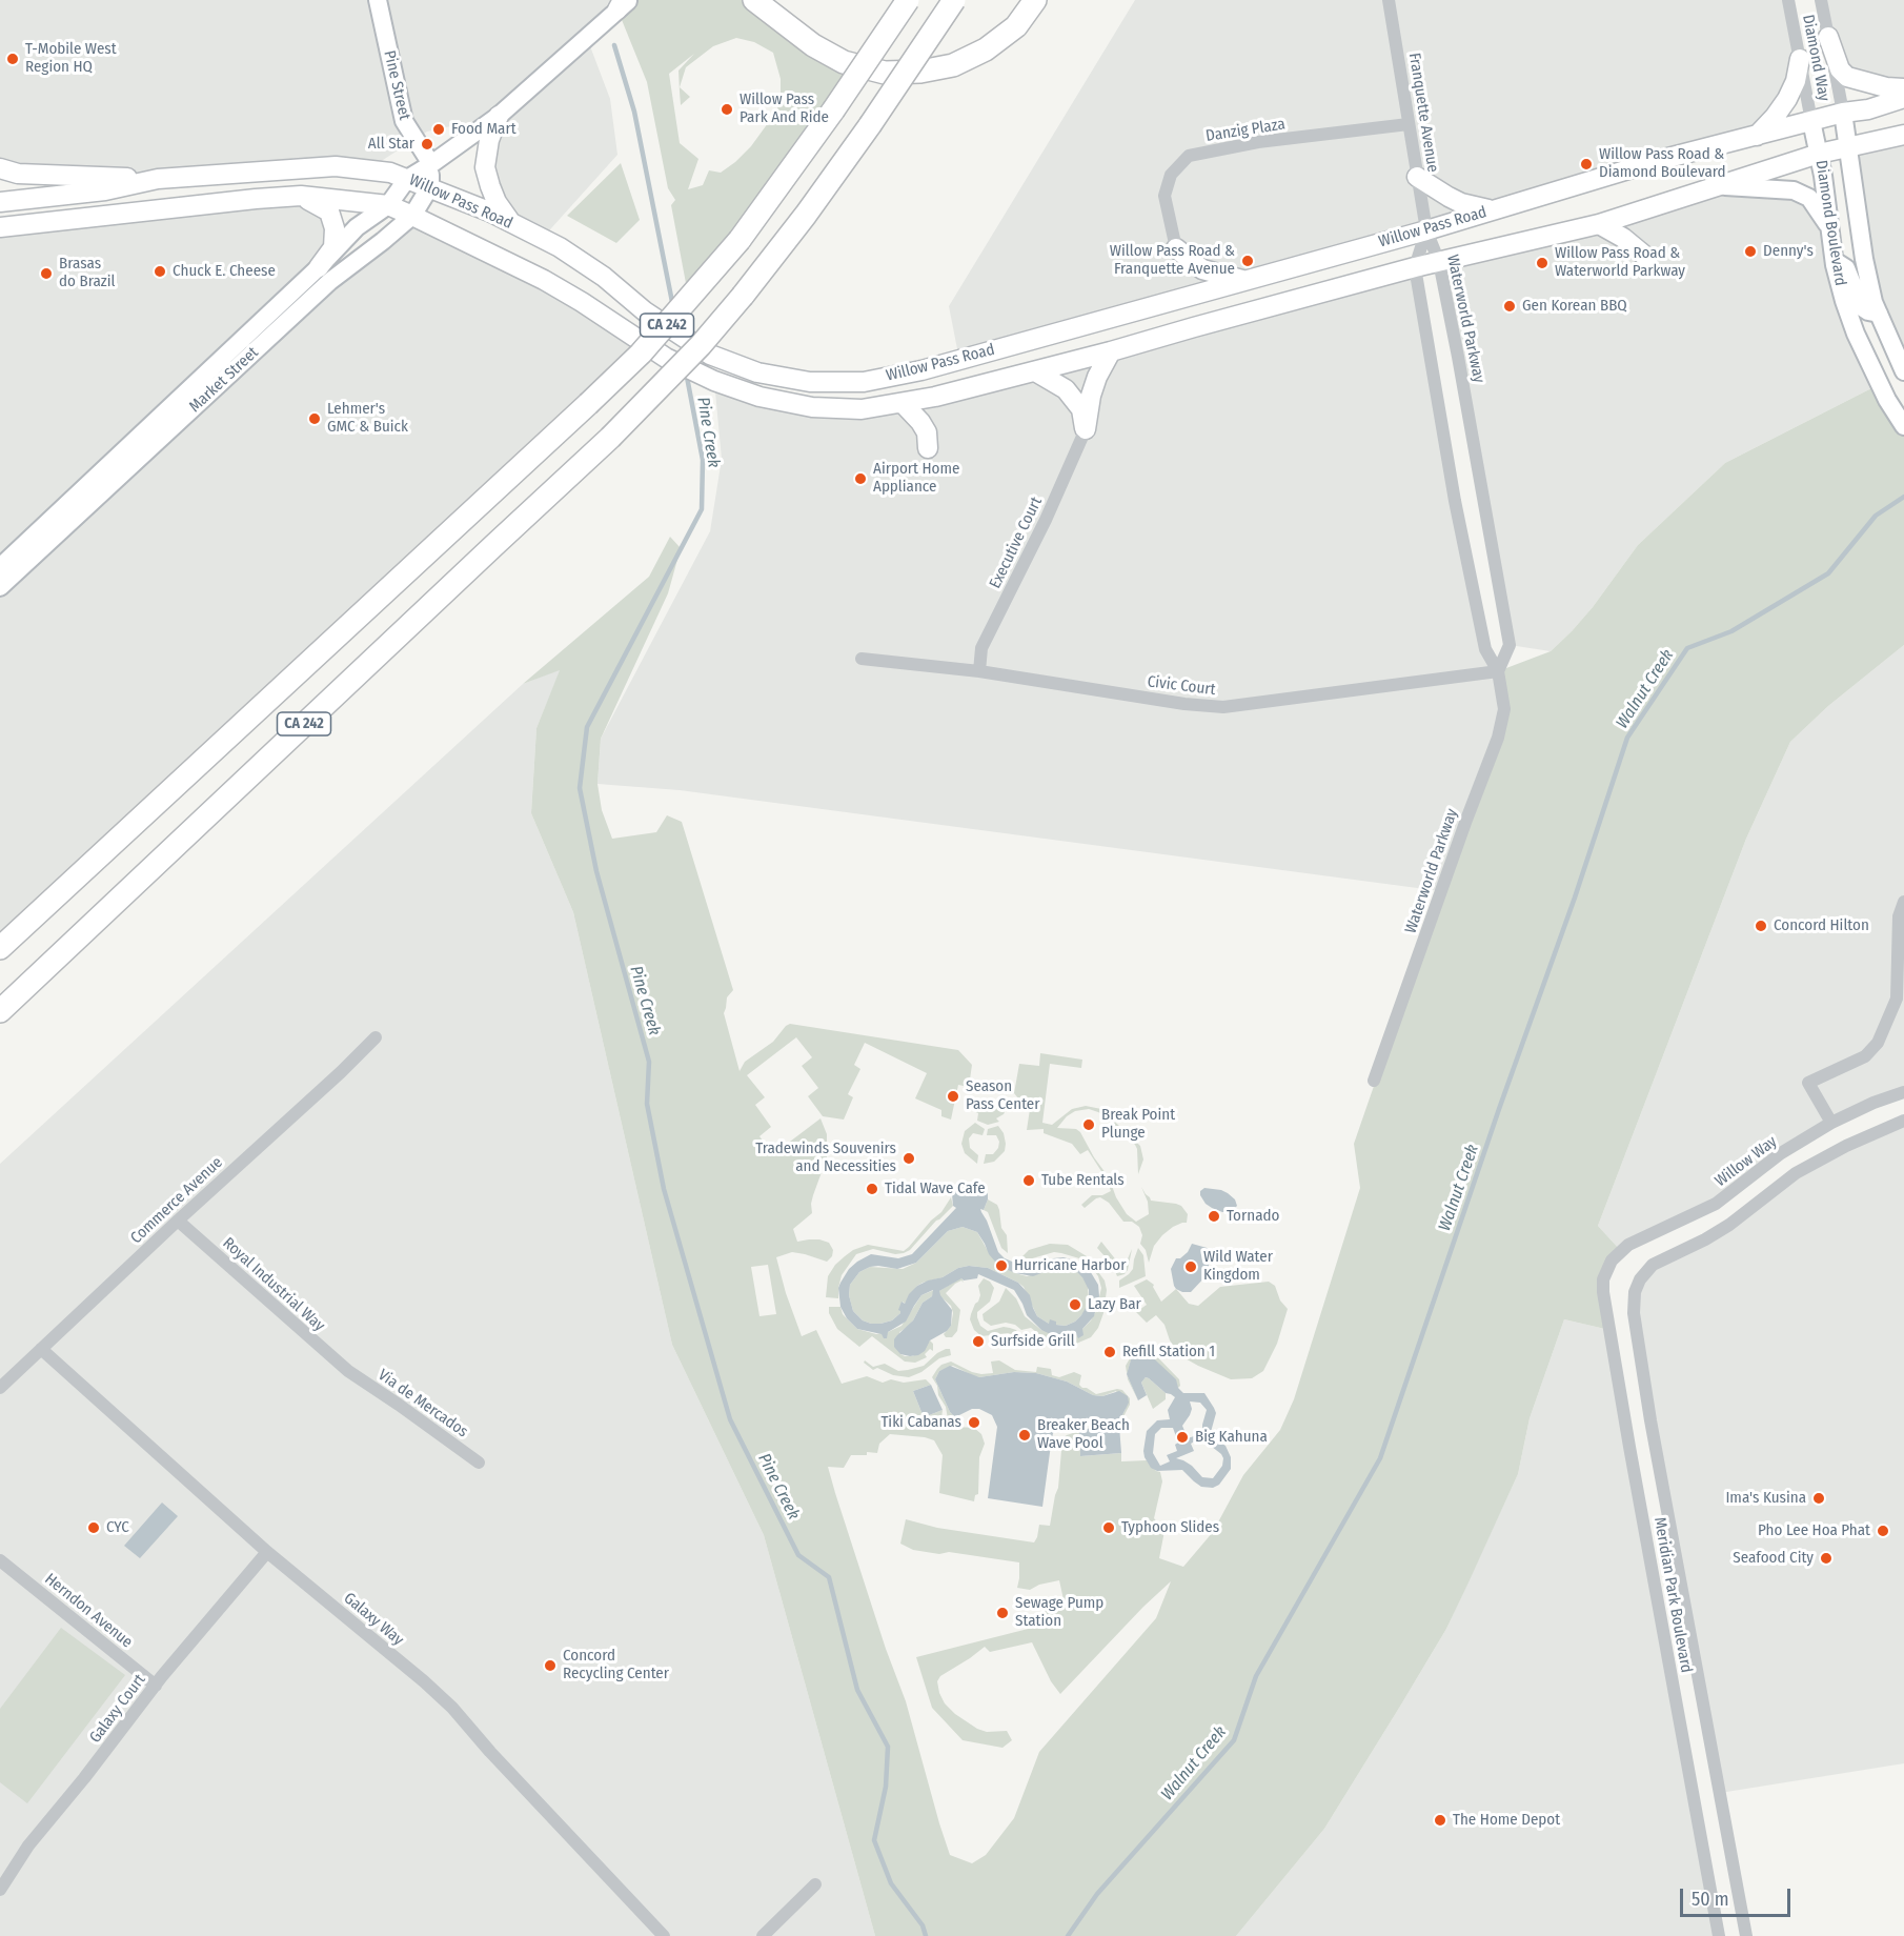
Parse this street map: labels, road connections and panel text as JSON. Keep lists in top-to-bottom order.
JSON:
{
  "streets": {
    "highway": ["CA 242"],
    "main road": [
      "Pine Street",
      "Willow Pass Road",
      "Diamond Boulevard",
      "Market Street"
    ],
    "street": [
      "Diamond Way",
      "Franquette Avenue",
      "Danzig Plaza",
      "Waterworld Parkway",
      "Executive Court",
      "Civic Court",
      "Willow Way",
      "Commerce Avenue",
      "Royal Industrial Way",
      "Via de Mercados",
      "Meridian Park Boulevard",
      "Herndon Avenue",
      "Galaxy Way",
      "Galaxy Court"
    ]
  },
  "crossings": [
    ["Diamond Way", "Willow Pass Road"],
    ["Diamond Way", "Diamond Boulevard"],
    ["Pine Street", "Market Street"],
    ["Franquette Avenue", "Danzig Plaza"],
    ["Franquette Avenue", "Willow Pass Road"],
    ["Franquette Avenue", "Waterworld Parkway"],
    ["Willow Pass Road", "Diamond Boulevard"],
    ["Willow Pass Road", "Waterworld Parkway"],
    ["Willow Pass Road", "Market Street"],
    ["Waterworld Parkway", "Civic Court"],
    ["Executive Court", "Civic Court"],
    ["Willow Way", "Meridian Park Boulevard"],
    ["Commerce Avenue", "Royal Industrial Way"],
    ["Commerce Avenue", "Galaxy Way"],
    ["Royal Industrial Way", "Via de Mercados"],
    ["Herndon Avenue", "Galaxy Court"],
    ["Galaxy Way", "Galaxy Court"]
  ],
  "water": ["Pine Creek", "Walnut Creek"],
  "places": [
    "T-Mobile West Region HQ",
    "Willow Pass Park And Ride",
    "Food Mart",
    "All Star",
    "Willow Pass Road & Diamond Boulevard",
    "Denny's",
    "Willow Pass Road & Franquette Avenue",
    "Willow Pass Road & Waterworld Parkway",
    "Chuck E. Cheese",
    "Brasas do Brazil",
    "Gen Korean BBQ",
    "Lehmer's GMC & Buick",
    "Airport Home Appliance",
    "Concord Hilton",
    "Season Pass Center",
    "Break Point Plunge",
    "Tradewinds Souvenirs and Necessities",
    "Tube Rentals",
    "Tidal Wave Cafe",
    "Tornado",
    "Hurricane Harbor",
    "Wild Water Kingdom",
    "Lazy Bar",
    "Surfside Grill",
    "Refill Station 1",
    "Tiki Cabanas",
    "Breaker Beach Wave Pool",
    "Big Kahuna",
    "Ima's Kusina",
    "CYC",
    "Typhoon Slides",
    "Pho Lee Hoa Phat",
    "Seafood City",
    "Sewage Pump Station",
    "Concord Recycling Center",
    "The Home Depot"
  ],
  "scale_bar": "50 m"
}
